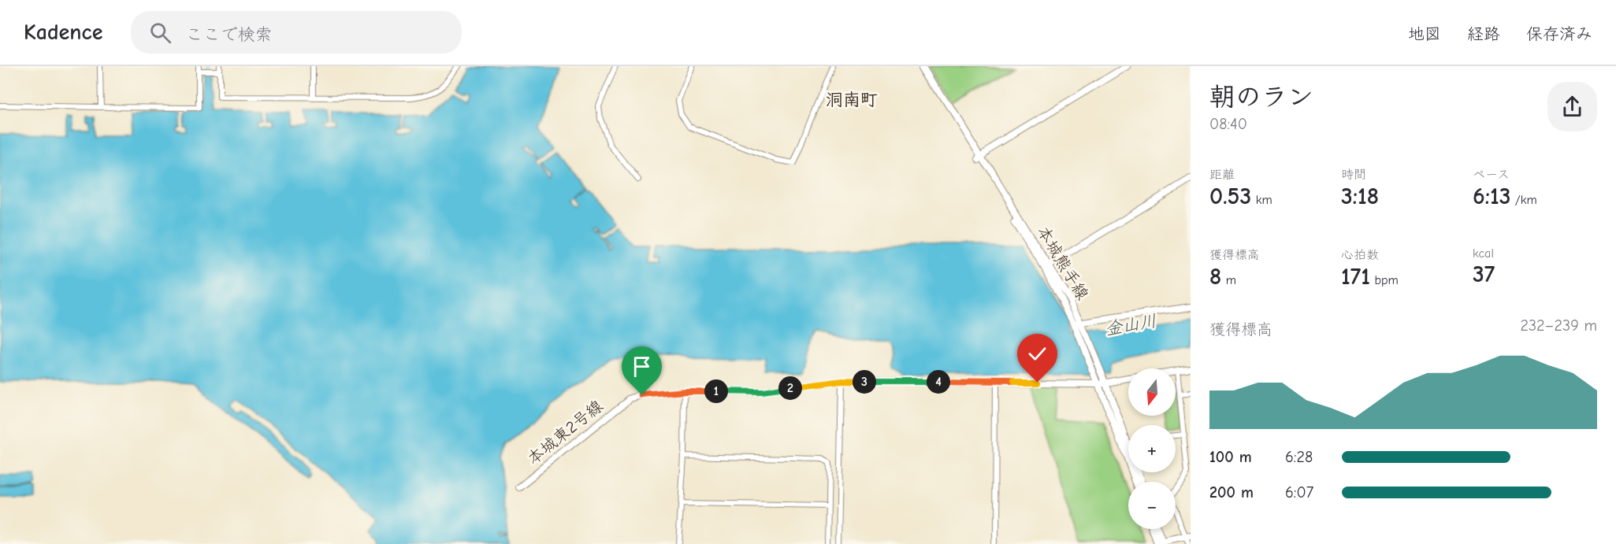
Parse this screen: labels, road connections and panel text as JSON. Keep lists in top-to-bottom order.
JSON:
{
  "streets": {
    "main road": ["本城熊手線"],
    "street": ["本城東2号線"]
  },
  "crossings": [
    ["本城熊手線", "本城東2号線"]
  ],
  "districts": ["洞南町"],
  "water": ["金山川"],
  "north": "bottom",
  "page": {
    "header": "Kadence",
    "search": "ここで検索",
    "nav": ["地図", "経路", "保存済み"],
    "heading": ["朝のラン", "08:40"],
    "stats": [
      ["距離", "0.53 km"],
      ["時間", "3:18"],
      ["ペース", "6:13 /km"],
      ["獲得標高", "8 m"],
      ["心拍数", "171 bpm"],
      ["kcal", "37"]
    ],
    "chart": ["獲得標高", "232–239 m"],
    "map_buttons": ["+", "−"],
    "pins": [
      "3",
      "4",
      "2",
      "1"
    ],
    "list": [
      {
        "name": "100 m",
        "note": "6:28"
      },
      {
        "name": "200 m",
        "note": "6:07"
      }
    ]
  }
}
